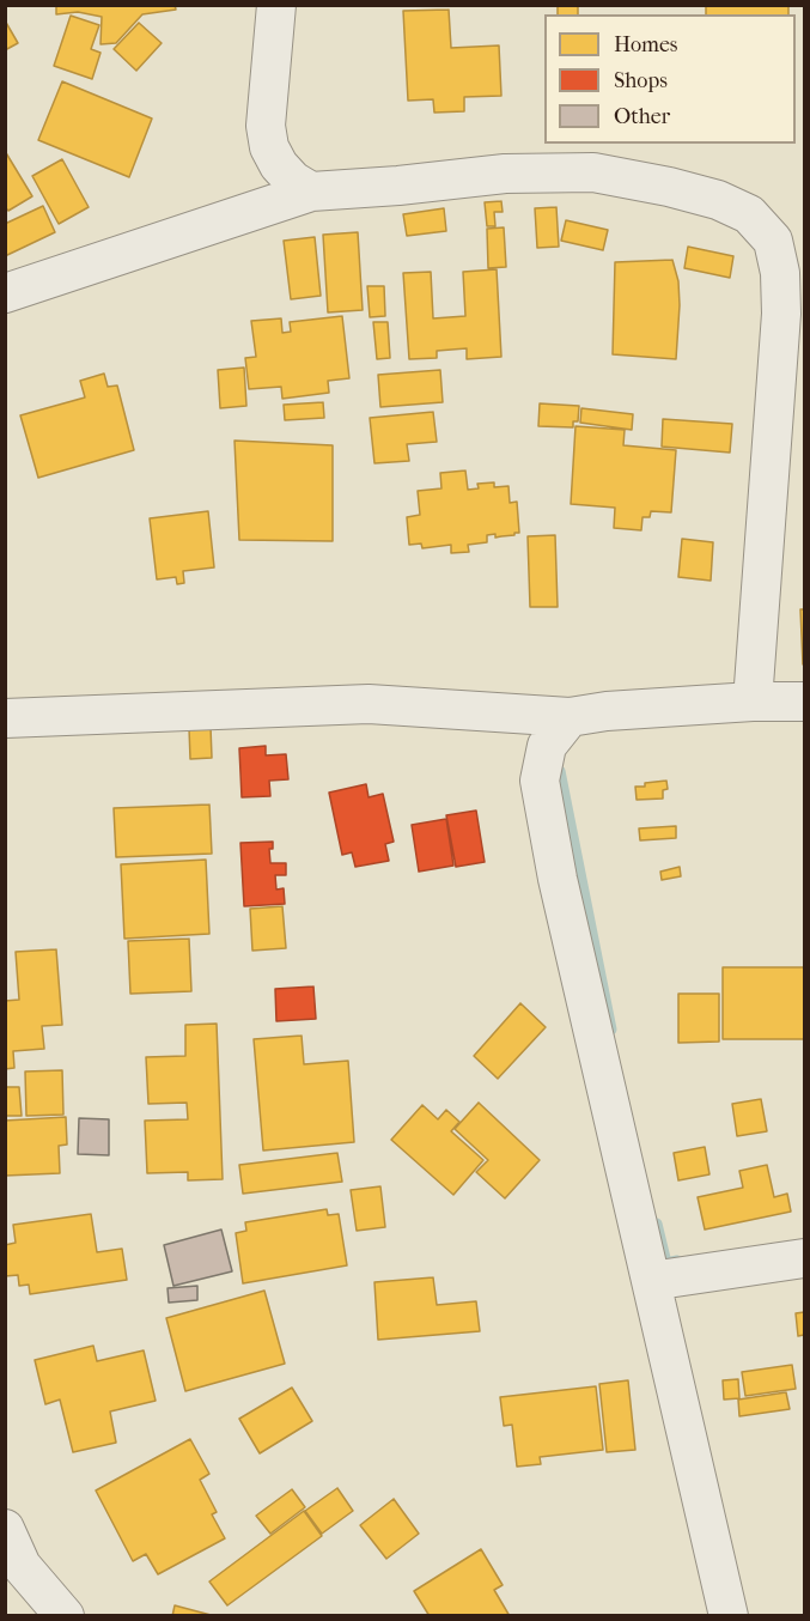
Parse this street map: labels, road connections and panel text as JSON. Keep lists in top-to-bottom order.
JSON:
{
  "legend": ["Homes", "Shops", "Other"]
}
